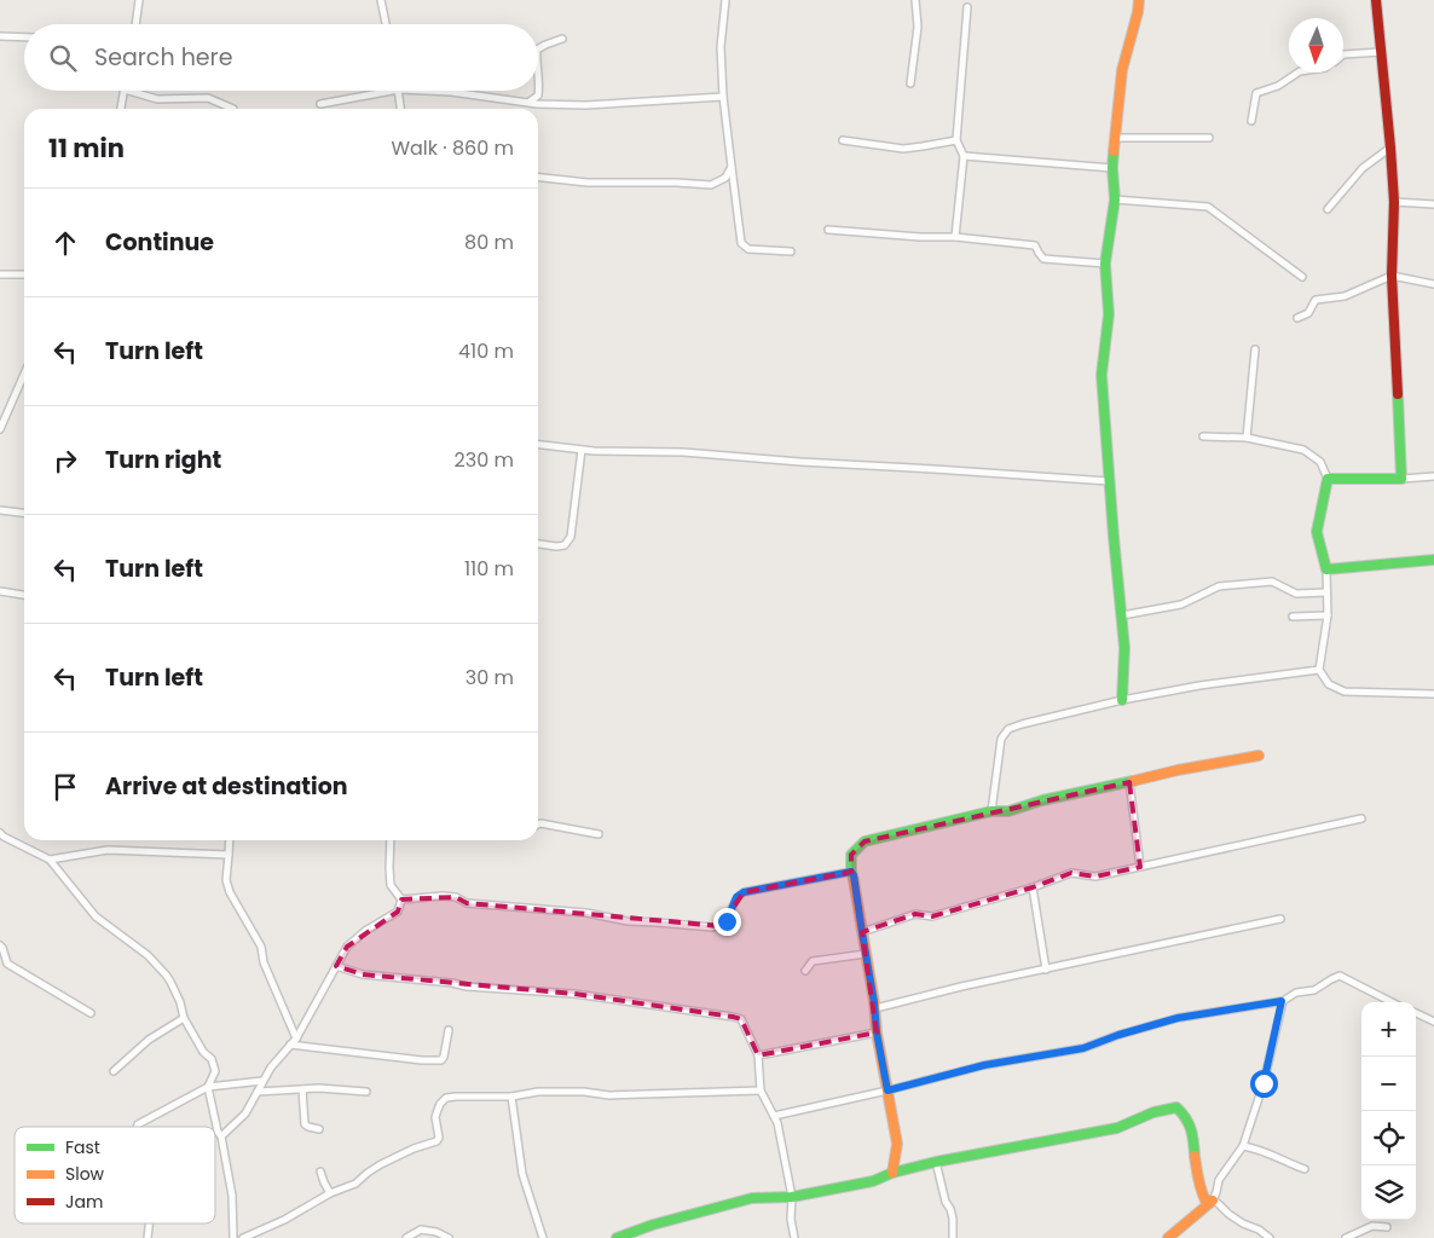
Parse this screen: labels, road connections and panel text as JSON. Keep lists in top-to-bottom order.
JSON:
{
  "legend": ["Fast", "Slow", "Jam"],
  "north": "bottom",
  "page": {
    "search": "Search here",
    "heading": ["11 min", "Walk · 860 m"],
    "list": [
      ["Continue", "80 m"],
      ["Turn left", "410 m"],
      ["Turn right", "230 m"],
      ["Turn left", "110 m"],
      ["Turn left", "30 m"],
      "Arrive at destination"
    ],
    "map_buttons": ["+", "−"]
  }
}
